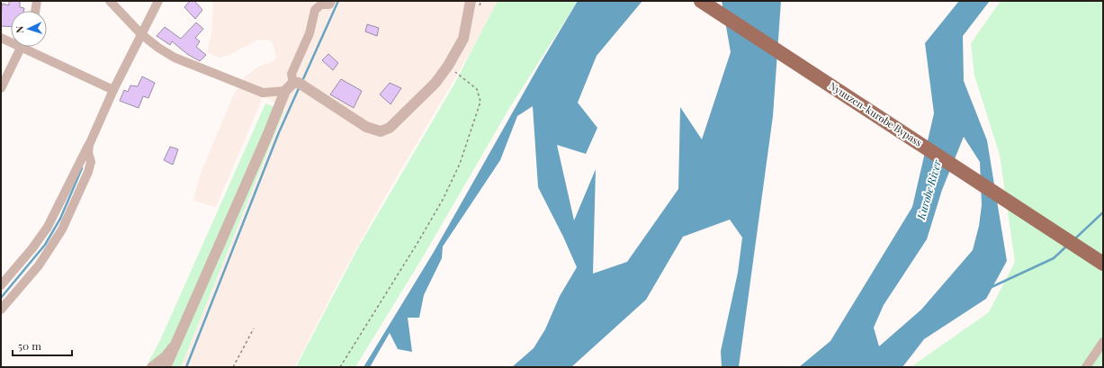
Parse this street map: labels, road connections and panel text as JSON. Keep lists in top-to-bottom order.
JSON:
{
  "streets": {
    "highway": ["Nyuuzen-kurobe Bypass"]
  },
  "water": ["Kurobe River"],
  "scale_bar": "50 m",
  "north": "left"
}
